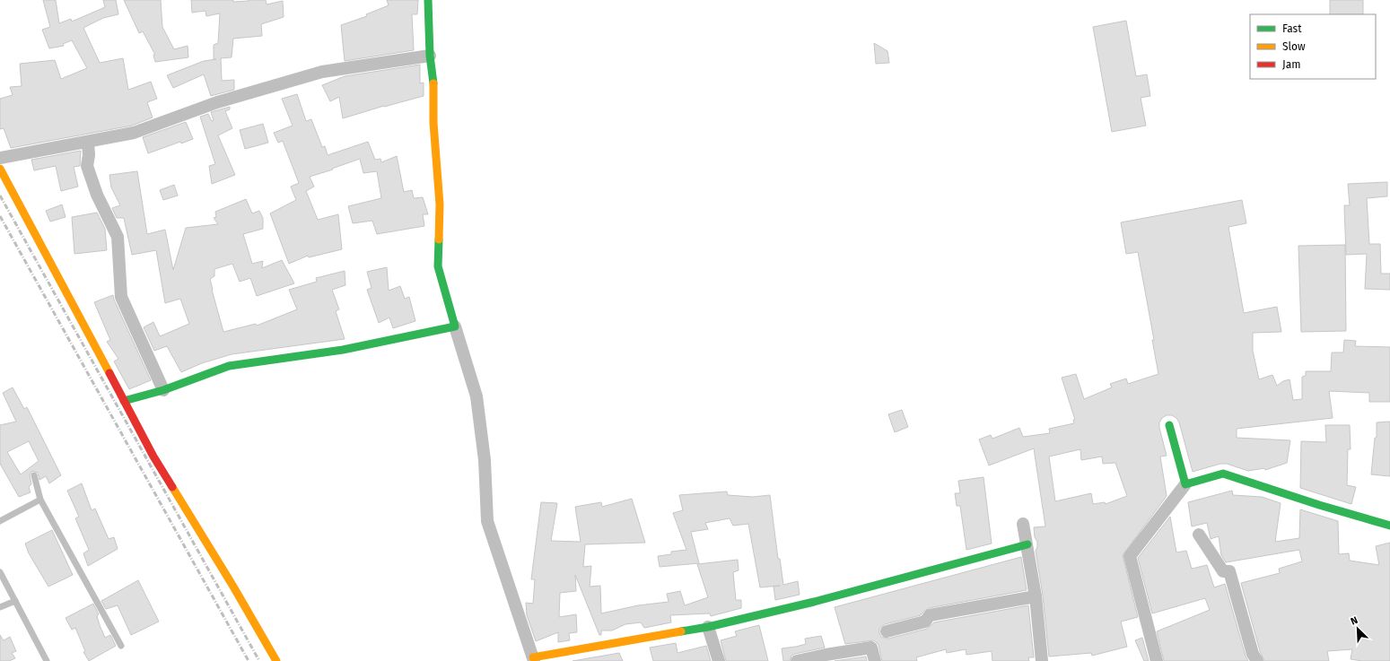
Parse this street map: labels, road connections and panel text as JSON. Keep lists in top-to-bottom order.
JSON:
{
  "legend": ["Fast", "Slow", "Jam"],
  "north": "top left"
}
